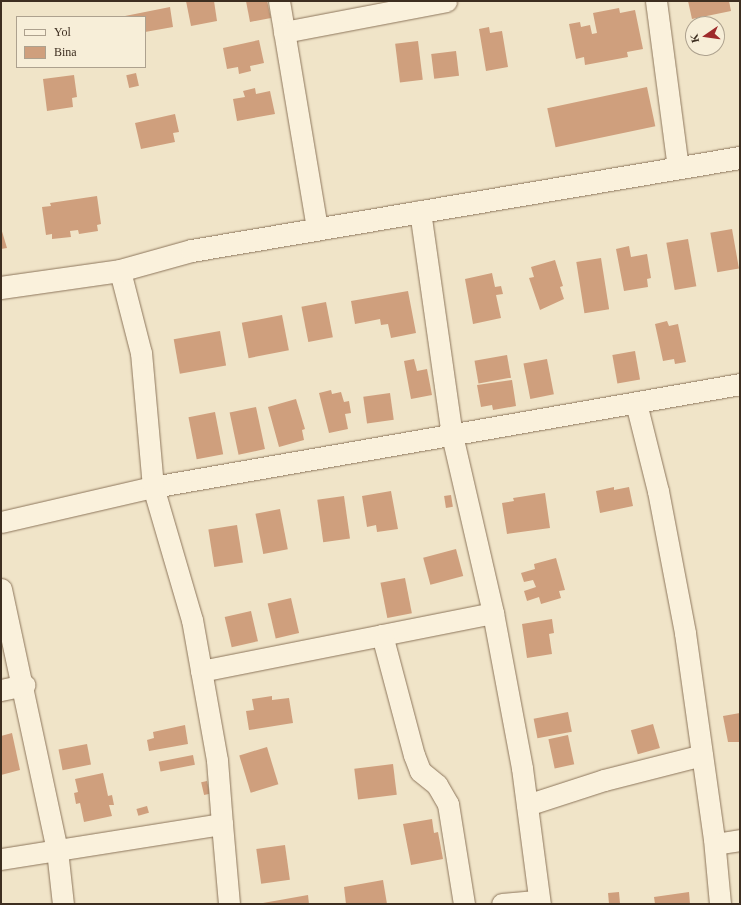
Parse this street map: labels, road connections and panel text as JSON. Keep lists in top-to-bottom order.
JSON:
{
  "legend": ["Yol", "Bina"],
  "north": "left"
}
